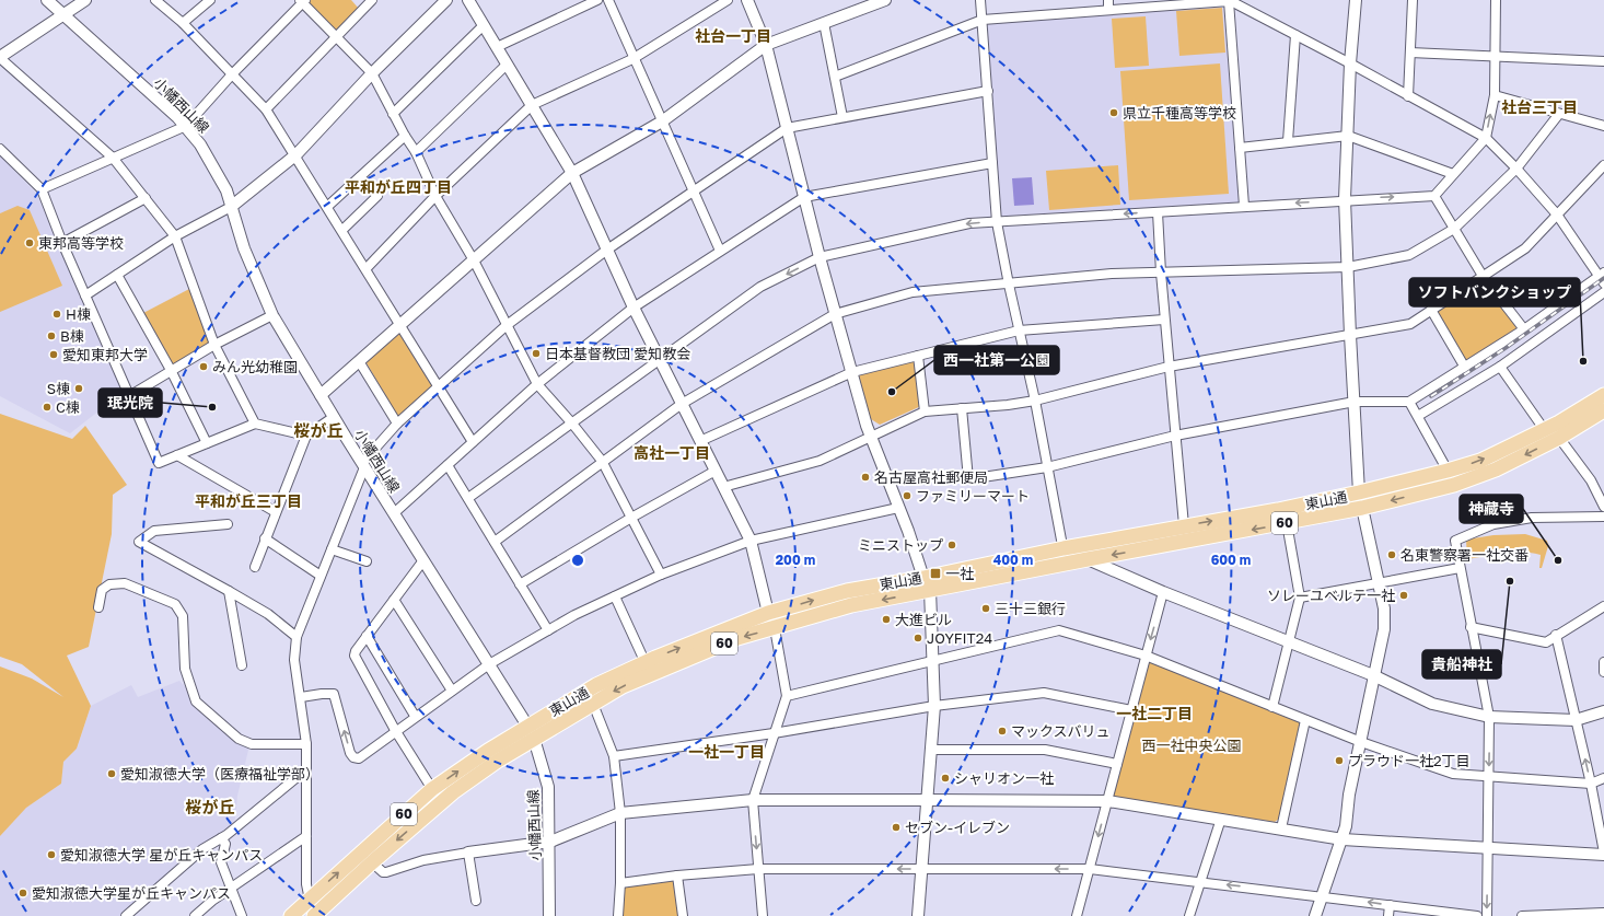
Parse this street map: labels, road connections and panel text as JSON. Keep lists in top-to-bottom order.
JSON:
{
  "streets": {
    "main road": ["東山通", "60"],
    "street": ["小幡西山線"]
  },
  "crossings": [
    ["小幡西山線", "東山通"],
    ["東山通", "60"]
  ],
  "districts": [
    "社台一丁目",
    "社台三丁目",
    "平和が丘四丁目",
    "桜が丘",
    "高社一丁目",
    "平和が丘三丁目",
    "一社二丁目",
    "一社一丁目",
    "桜が丘"
  ],
  "parks": ["西一社中央公園"],
  "places": {
    "other": [
      "県立千種高等学校",
      "東邦高等学校",
      "H棟",
      "B棟",
      "日本基督教団 愛知教会",
      "愛知東邦大学",
      "ソフトバンクショップ",
      "みん光幼稚園",
      "S棟",
      "西一社第一公園",
      "C棟",
      "珉光院",
      "名古屋高社郵便局",
      "ファミリーマート",
      "ミニストップ",
      "名東警察署一社交番",
      "神藏寺",
      "貴船神社",
      "ソレーユベルテ一社",
      "三十三銀行",
      "大進ビル",
      "JOYFIT24",
      "マックスバリュ",
      "プラウド一社2丁目",
      "愛知淑徳大学（医療福祉学部）",
      "シャリオン一社",
      "セブン-イレブン",
      "愛知淑徳大学 星が丘キャンパス",
      "愛知淑徳大学星が丘キャンパス"
    ],
    "transit": ["一社"]
  },
  "rings": ["200 m", "400 m", "600 m"]
}
